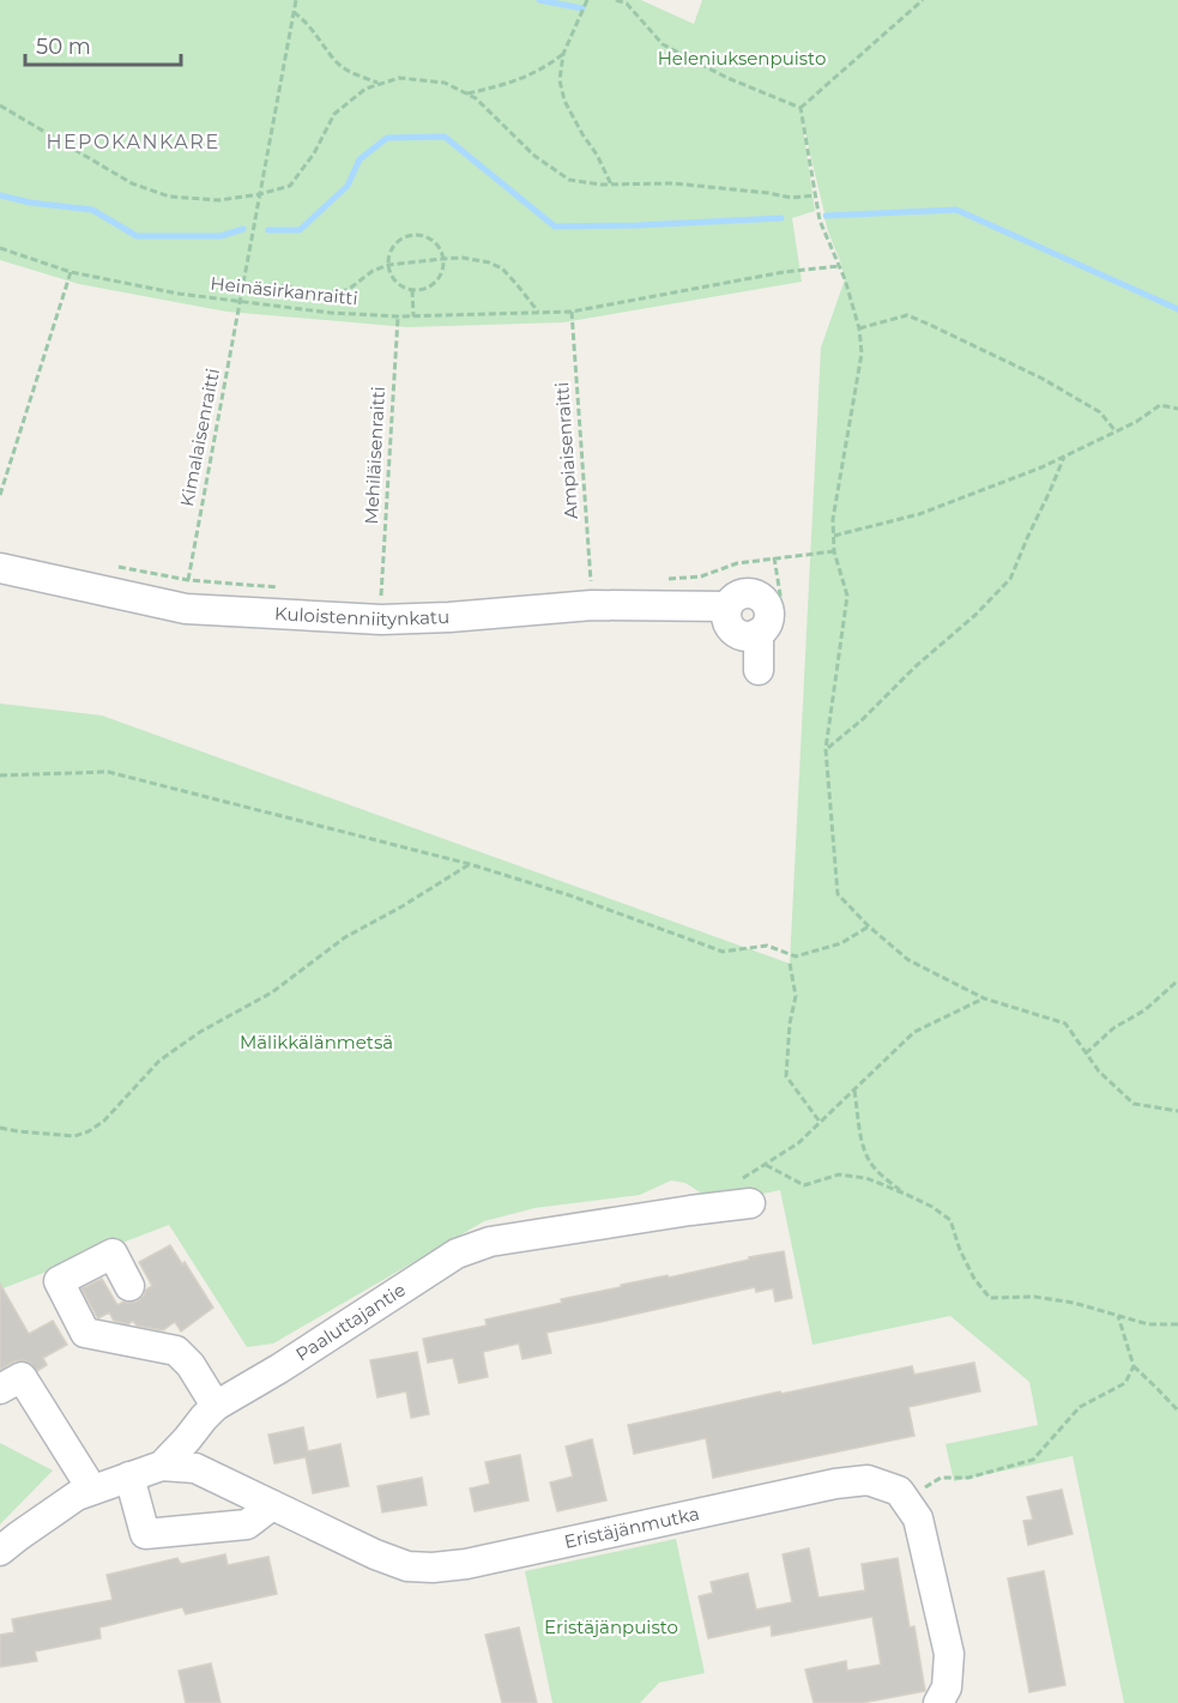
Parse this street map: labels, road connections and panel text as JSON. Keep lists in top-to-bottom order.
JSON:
{
  "streets": {
    "street": ["Kuloistenniitynkatu", "Paaluttajantie", "Eristäjänmutka"],
    "path": [
      "Heinäsirkanraitti",
      "Kimalaisenraitti",
      "Ampiaisenraitti",
      "Mehiläisenraitti"
    ]
  },
  "crossings": [
    ["Heinäsirkanraitti", "Kimalaisenraitti"],
    ["Heinäsirkanraitti", "Ampiaisenraitti"],
    ["Heinäsirkanraitti", "Mehiläisenraitti"],
    ["Paaluttajantie", "Eristäjänmutka"]
  ],
  "districts": ["HEPOKANKARE"],
  "parks": ["Heleniuksenpuisto", "Mälikkälänmetsä", "Eristäjänpuisto"],
  "scale_bar": "50 m"
}
